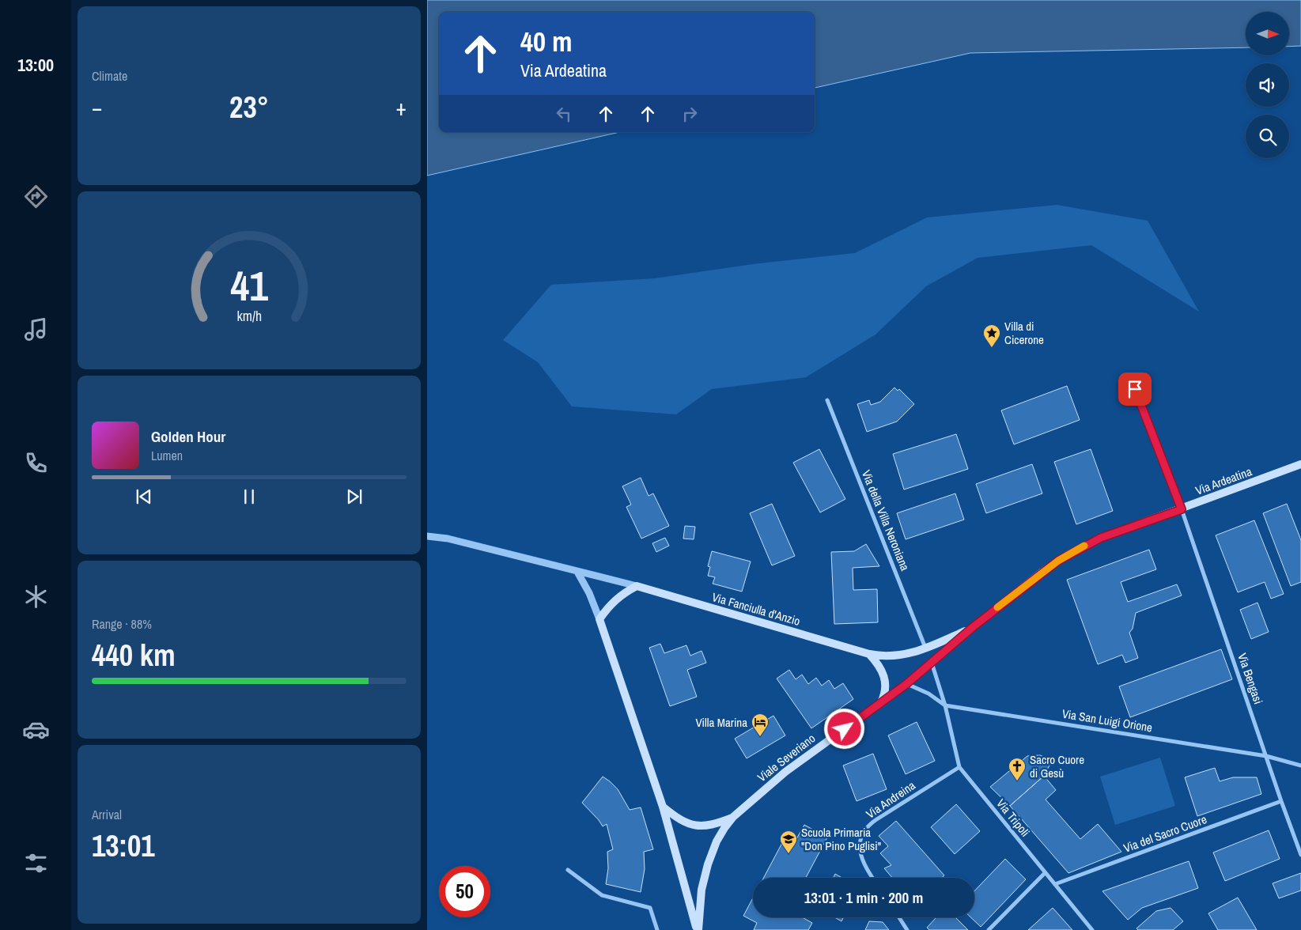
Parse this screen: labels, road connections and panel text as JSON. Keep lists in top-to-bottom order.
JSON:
{
  "streets": {
    "main road": ["Via Ardeatina", "Via Fanciulla d'Anzio", "Viale Severiano"],
    "street": [
      "Via della Villa Neroniana",
      "Via Bengasi",
      "Via San Luigi Orione",
      "Via Andreina",
      "Via Tripoli",
      "Via del Sacro Cuore"
    ]
  },
  "crossings": [
    ["Via Ardeatina", "Via della Villa Neroniana"],
    ["Via Ardeatina", "Via Fanciulla d'Anzio"],
    ["Via Ardeatina", "Via Bengasi"],
    ["Via Ardeatina", "Viale Severiano"],
    ["Via Ardeatina", "Via Tripoli"],
    ["Via della Villa Neroniana", "Via Fanciulla d'Anzio"],
    ["Via Fanciulla d'Anzio", "Viale Severiano"],
    ["Via Bengasi", "Via San Luigi Orione"],
    ["Via Bengasi", "Via del Sacro Cuore"],
    ["Via San Luigi Orione", "Via Tripoli"],
    ["Viale Severiano", "Via Tripoli"],
    ["Via Andreina", "Via Tripoli"],
    ["Via Tripoli", "Via del Sacro Cuore"]
  ],
  "places": {
    "place": ["Villa di Cicerone"],
    "hotel": ["Villa Marina"],
    "church": ["Sacro Cuore di Gesù"],
    "school or university": ["Scuola Primaria \"Don Pino Puglisi\""]
  },
  "north": "right",
  "page": {
    "tabs": "13:00",
    "tile": [
      "Climate",
      ["Range · 88%", "440 km"],
      ["Arrival", "13:01"]
    ],
    "turn": ["40 m", "Via Ardeatina"],
    "heat": ["−", "23°", "+"],
    "song": ["Golden Hour", "Lumen"],
    "limit": "50",
    "trip": "13:01 · 1 min · 200 m",
    "gauge": ["41", "km/h"]
  }
}
